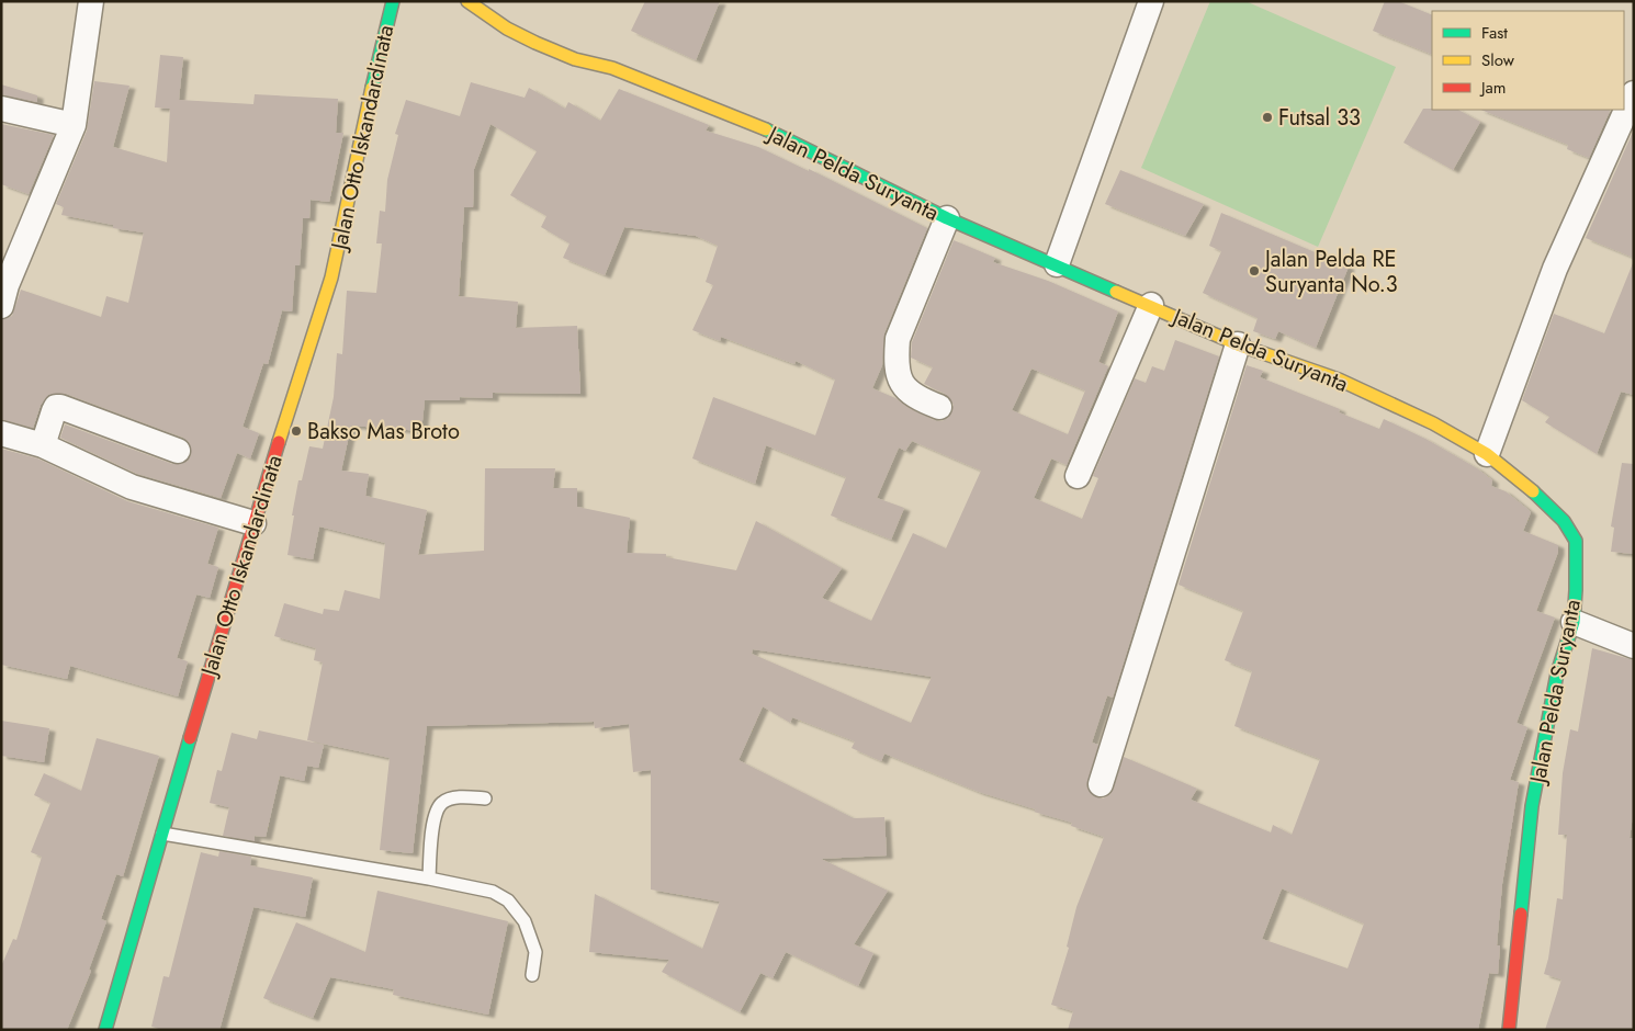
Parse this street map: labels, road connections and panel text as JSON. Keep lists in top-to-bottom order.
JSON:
{
  "streets": {
    "street": ["Jalan Otto Iskandardinata", "Jalan Pelda Suryanta"]
  },
  "places": ["Futsal 33", "Jalan Pelda RE Suryanta No.3", "Bakso Mas Broto"],
  "legend": ["Fast", "Slow", "Jam"]
}
